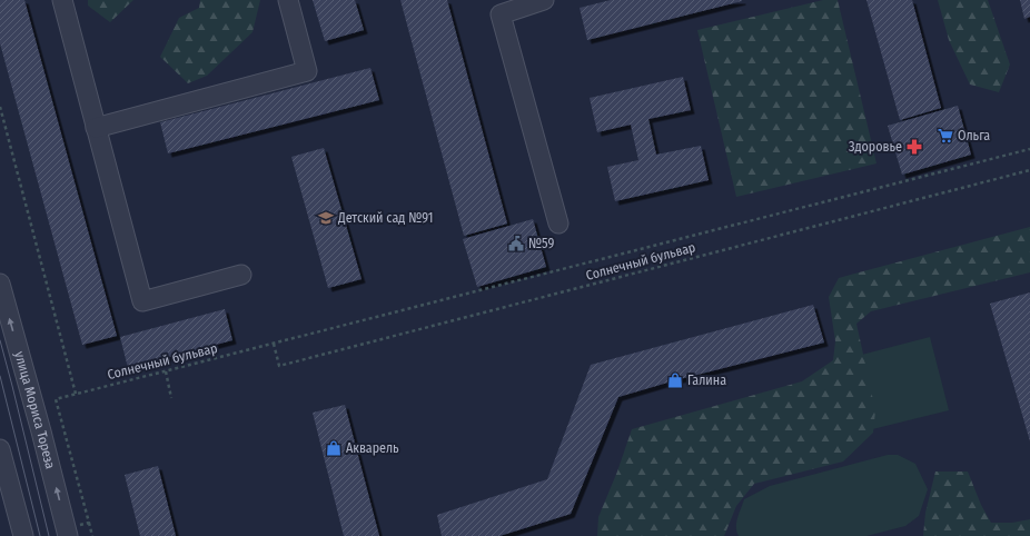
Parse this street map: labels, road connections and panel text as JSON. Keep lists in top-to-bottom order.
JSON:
{
  "streets": {
    "street": ["улица Мориса Тореза"],
    "path": ["Солнечный бульвар"]
  },
  "places": {
    "supermarket": ["Ольга"],
    "pharmacy": ["Здоровье"],
    "school or university": ["Детский сад №91"],
    "public building": ["№59"],
    "shop": ["Галина", "Акварель"]
  }
}
